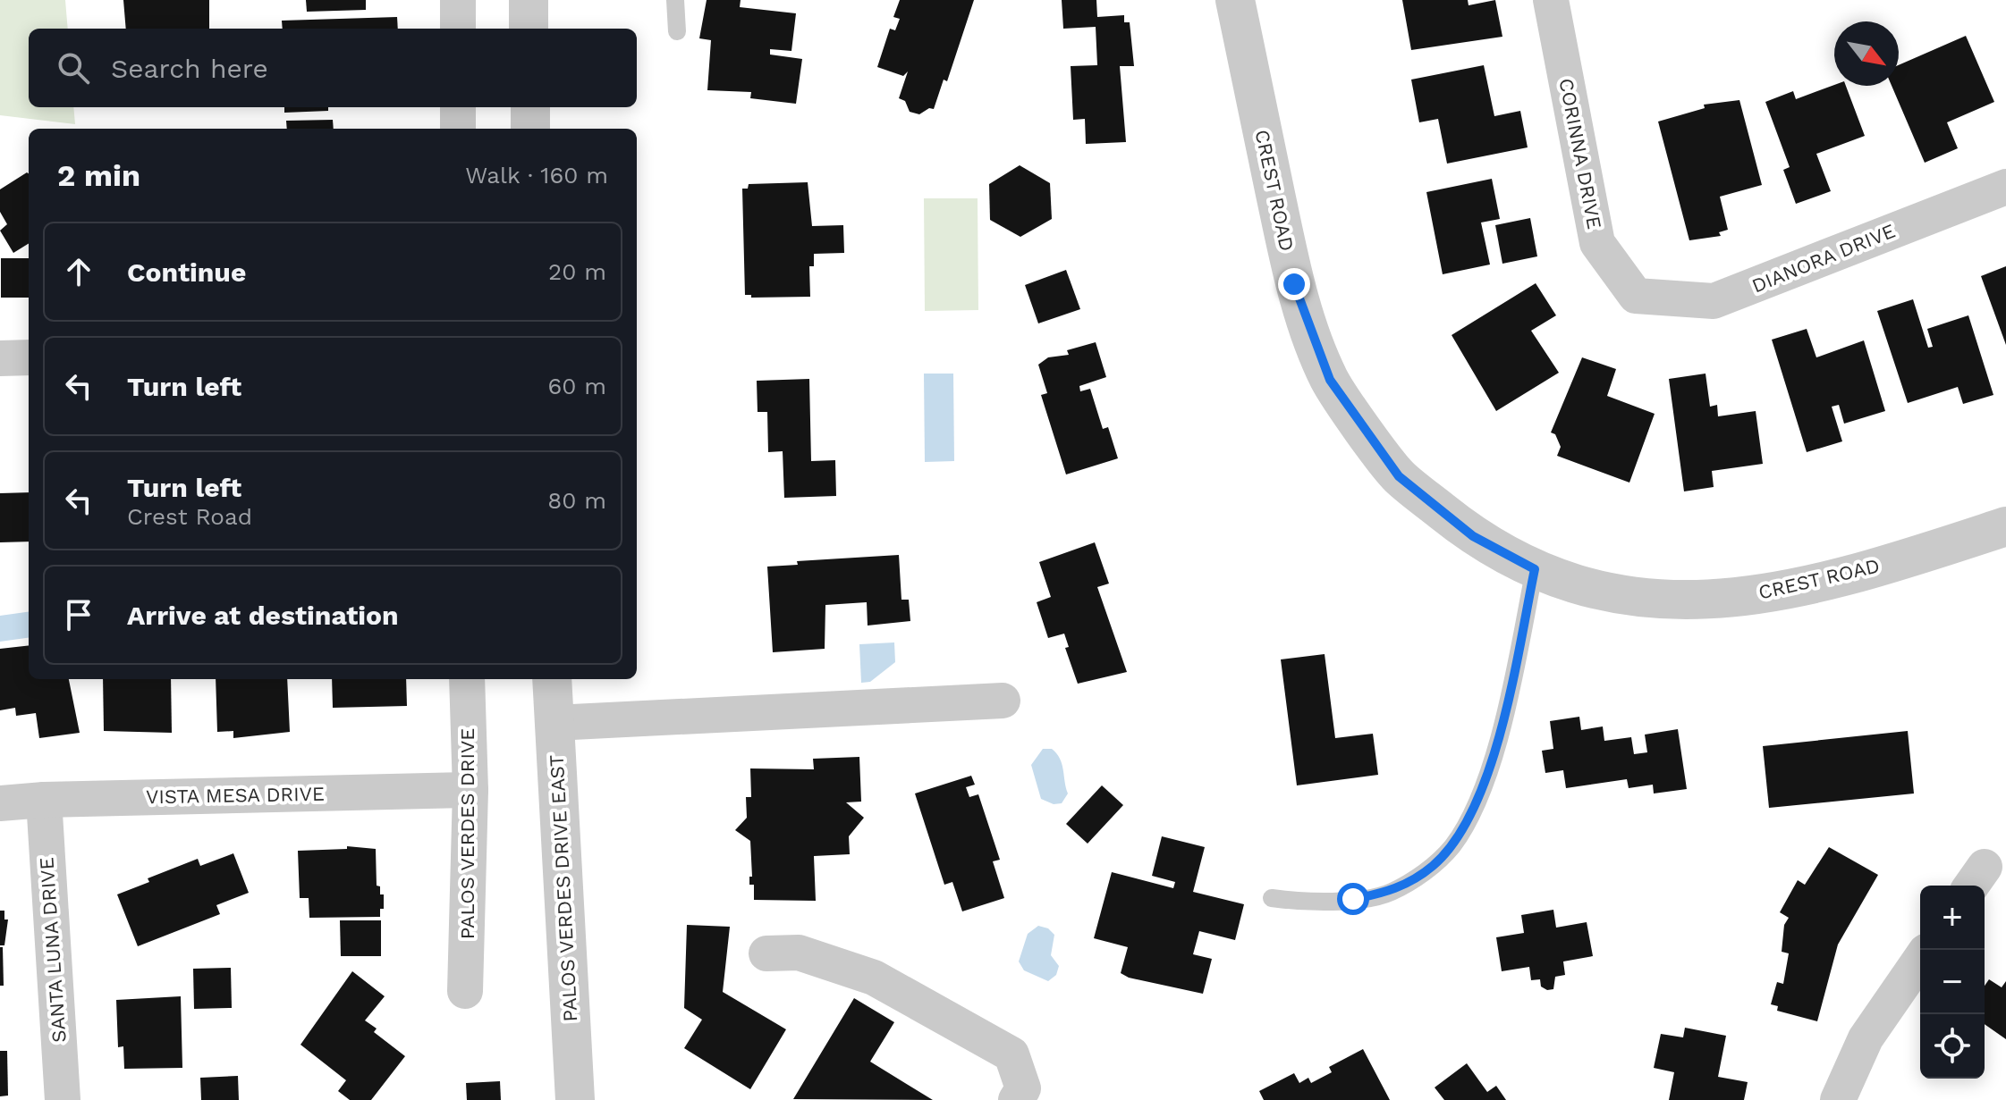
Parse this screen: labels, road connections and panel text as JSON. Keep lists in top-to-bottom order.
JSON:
{
  "streets": {
    "street": [
      "CORINNA DRIVE",
      "CREST ROAD",
      "DIANORA DRIVE",
      "VISTA MESA DRIVE",
      "PALOS VERDES DRIVE",
      "PALOS VERDES DRIVE EAST",
      "SANTA LUNA DRIVE"
    ]
  },
  "crossings": [
    ["CORINNA DRIVE", "DIANORA DRIVE"],
    ["VISTA MESA DRIVE", "PALOS VERDES DRIVE"],
    ["VISTA MESA DRIVE", "SANTA LUNA DRIVE"]
  ],
  "north": "bottom right",
  "page": {
    "search": "Search here",
    "heading": ["2 min", "Walk · 160 m"],
    "list": [
      ["Continue", "20 m"],
      ["Turn left", "60 m"],
      ["Turn left", "Crest Road", "80 m"],
      "Arrive at destination"
    ],
    "map_buttons": ["+", "−"]
  }
}
